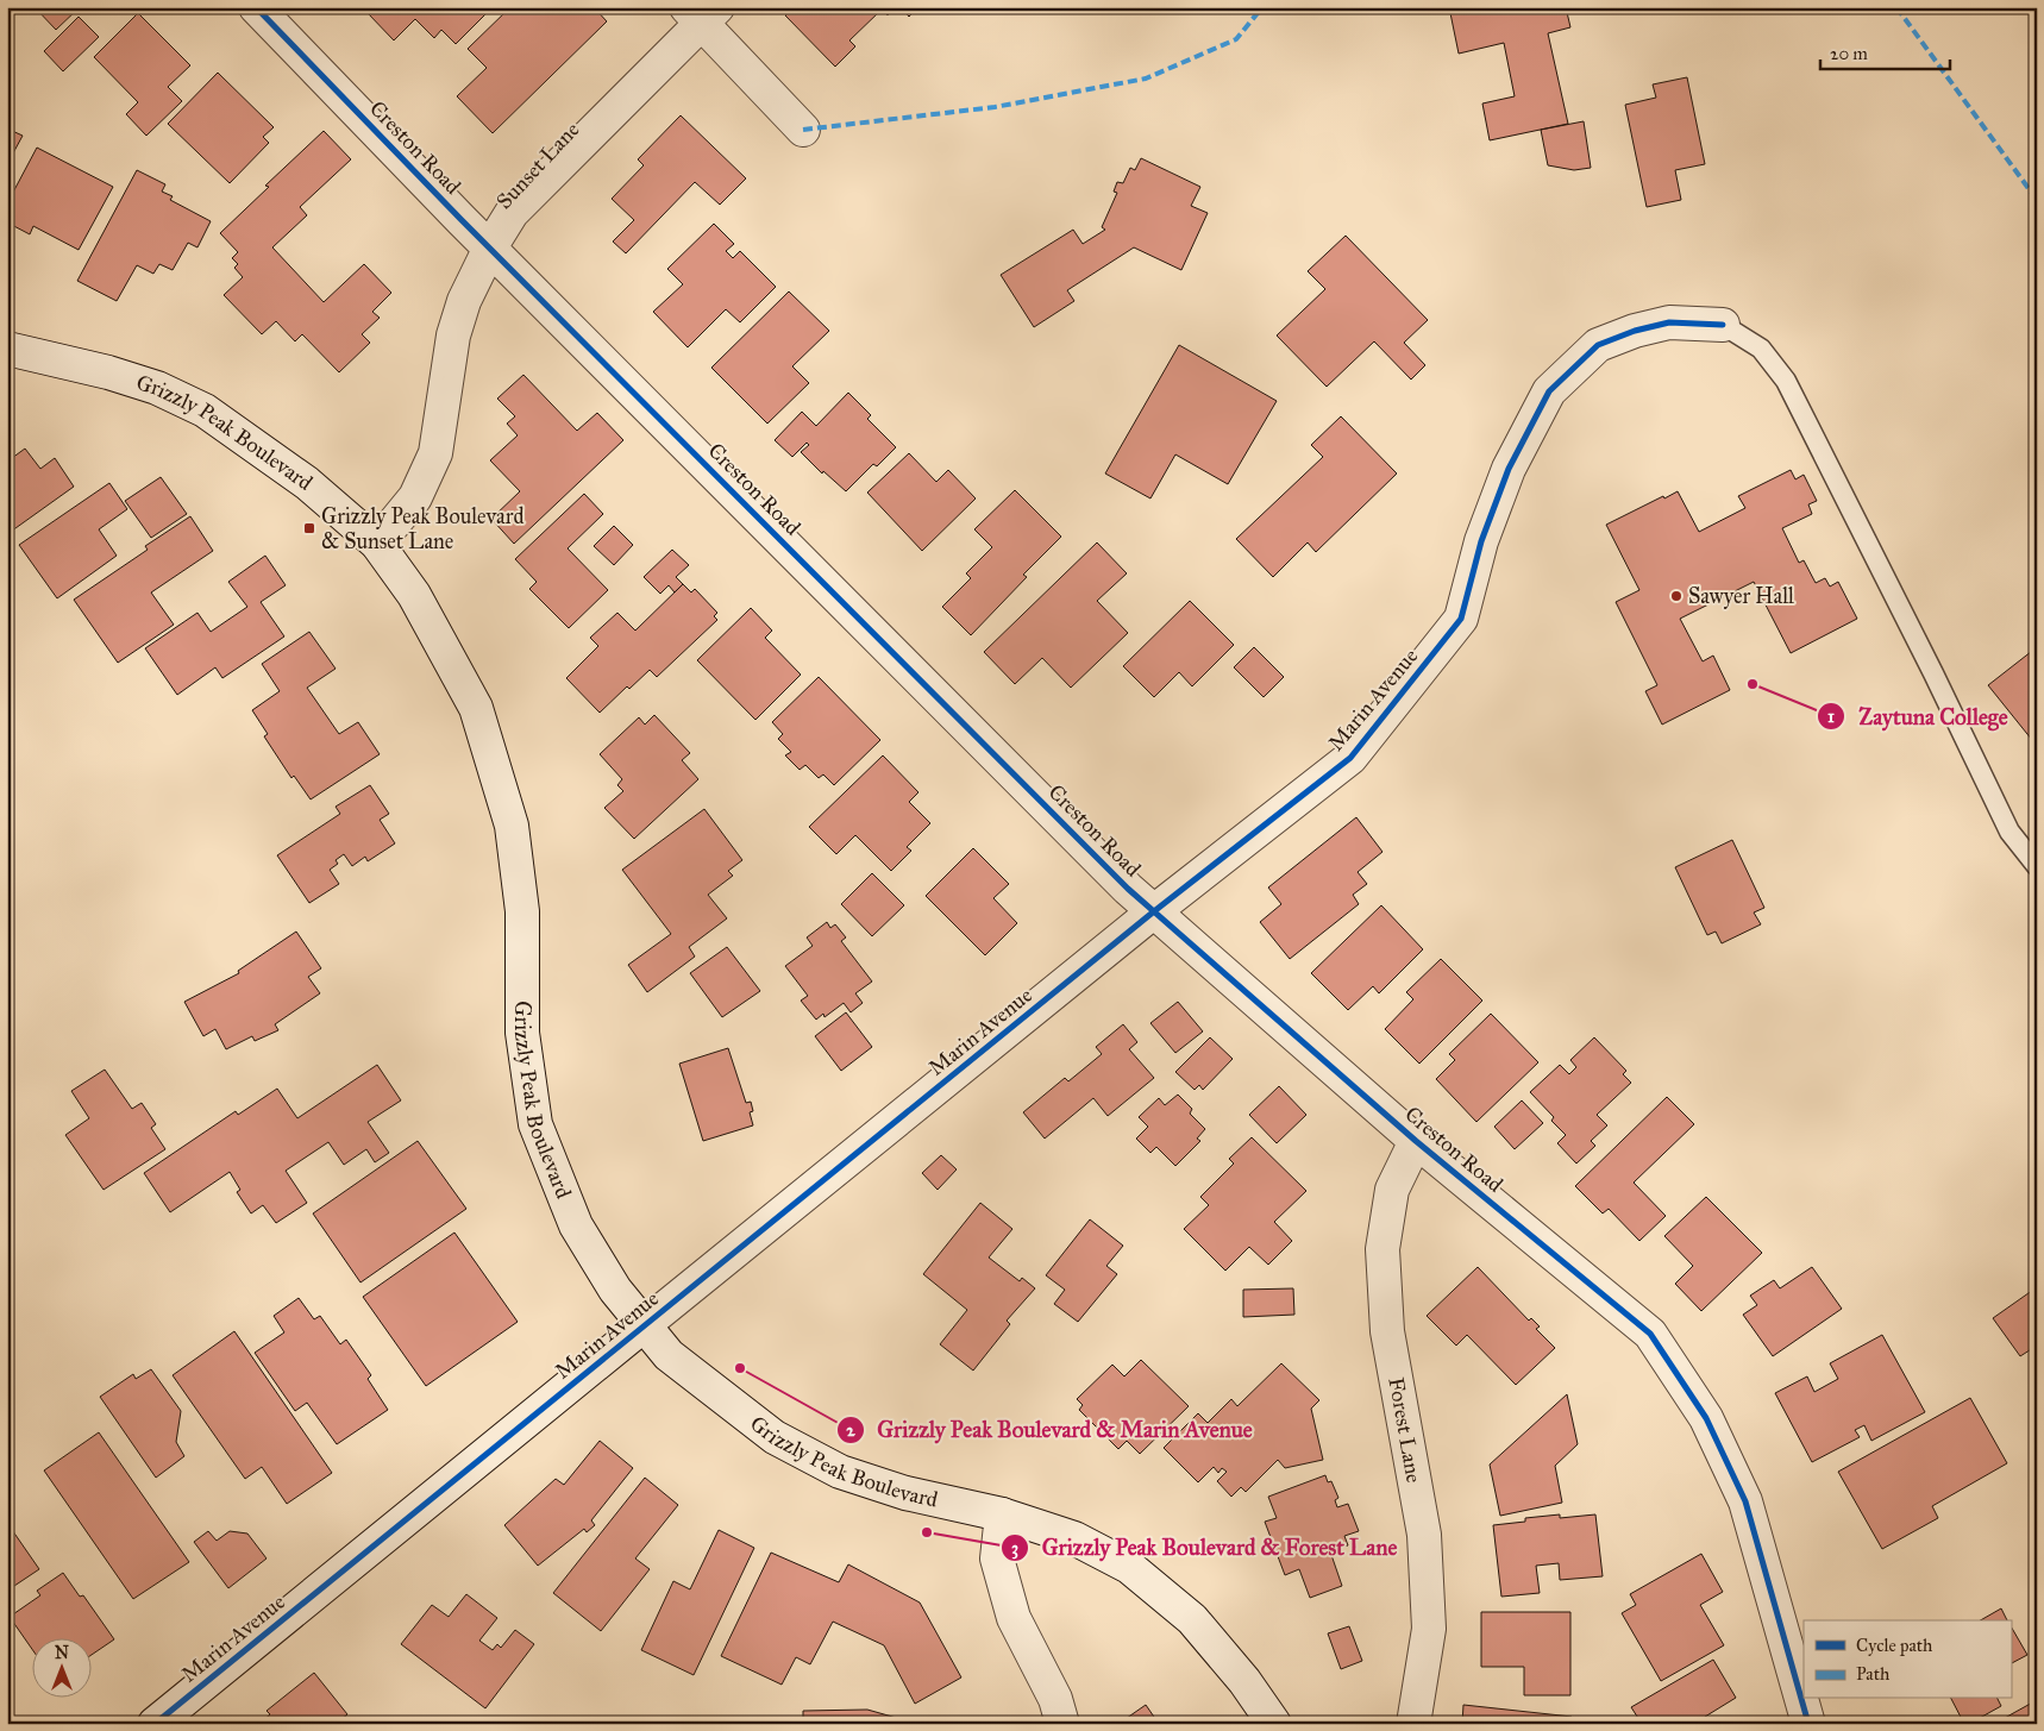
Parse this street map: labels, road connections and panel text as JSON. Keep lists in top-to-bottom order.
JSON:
{
  "streets": {
    "street": [
      "Creston Road",
      "Sunset Lane",
      "Grizzly Peak Boulevard",
      "Marin Avenue",
      "Forest Lane"
    ]
  },
  "crossings": [
    ["Creston Road", "Sunset Lane"],
    ["Creston Road", "Marin Avenue"],
    ["Creston Road", "Forest Lane"],
    ["Sunset Lane", "Grizzly Peak Boulevard"],
    ["Grizzly Peak Boulevard", "Marin Avenue"]
  ],
  "places": {
    "transit": ["Grizzly Peak Boulevard & Sunset Lane"],
    "other": [
      "Sawyer Hall",
      "Zaytuna College",
      "Grizzly Peak Boulevard & Marin Avenue",
      "Grizzly Peak Boulevard & Forest Lane"
    ]
  },
  "legend": ["Cycle path", "Path"],
  "scale_bar": "20 m",
  "north": "top"
}
